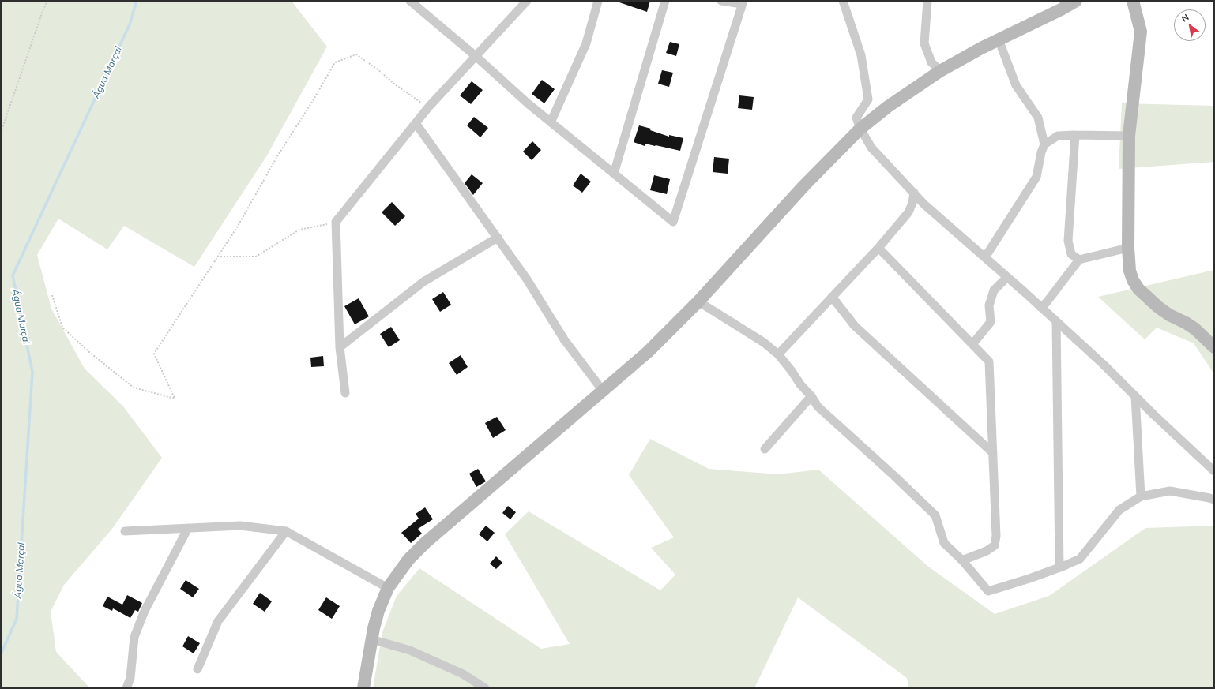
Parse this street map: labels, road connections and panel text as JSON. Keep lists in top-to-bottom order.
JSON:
{
  "water": ["Água Marçal"],
  "north": "top left"
}
